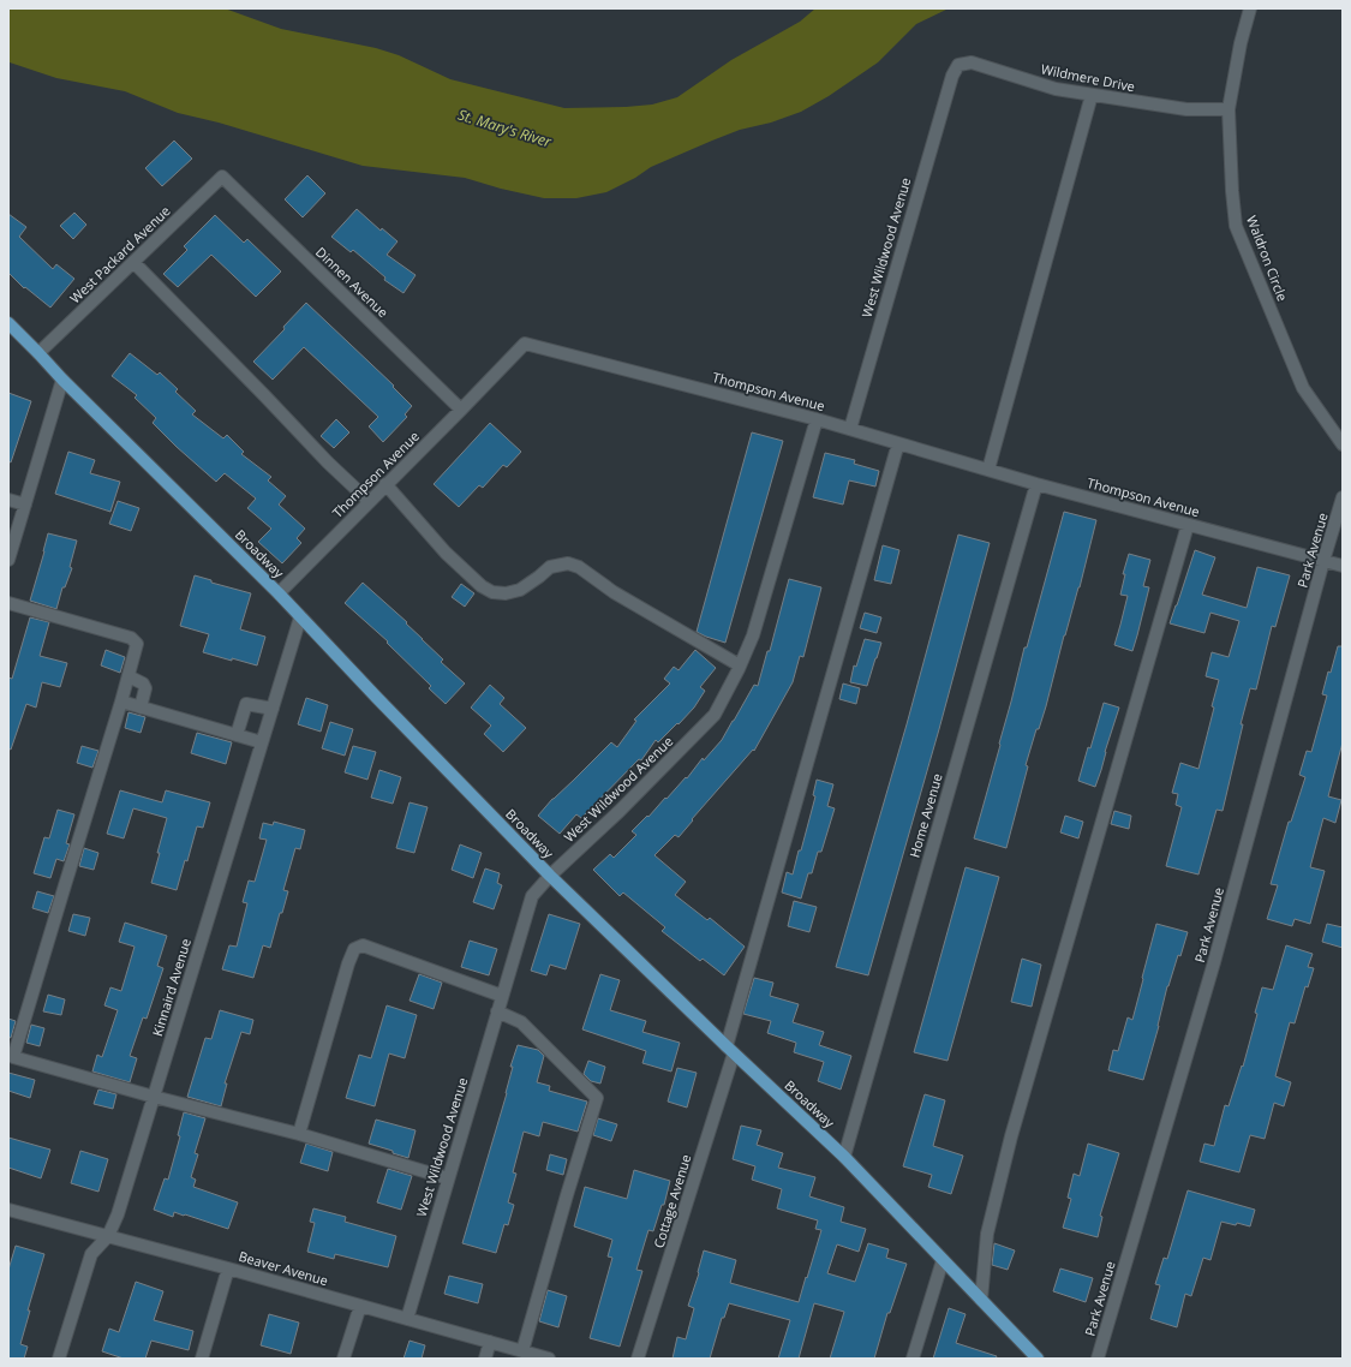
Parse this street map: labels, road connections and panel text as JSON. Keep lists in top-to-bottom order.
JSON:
{
  "streets": {
    "main road": ["Broadway"],
    "street": [
      "Wildmere Drive",
      "West Wildwood Avenue",
      "West Packard Avenue",
      "Waldron Circle",
      "Dinnen Avenue",
      "Thompson Avenue",
      "Park Avenue",
      "Home Avenue",
      "Kinnaird Avenue",
      "Cottage Avenue",
      "Beaver Avenue"
    ]
  },
  "crossings": [
    ["Wildmere Drive", "West Wildwood Avenue"],
    ["Wildmere Drive", "Waldron Circle"],
    ["West Wildwood Avenue", "Thompson Avenue"],
    ["West Wildwood Avenue", "Broadway"],
    ["West Wildwood Avenue", "Beaver Avenue"],
    ["West Packard Avenue", "Dinnen Avenue"],
    ["West Packard Avenue", "Broadway"],
    ["Dinnen Avenue", "Thompson Avenue"],
    ["Thompson Avenue", "Park Avenue"],
    ["Thompson Avenue", "Broadway"],
    ["Thompson Avenue", "Home Avenue"],
    ["Thompson Avenue", "Cottage Avenue"],
    ["Broadway", "Home Avenue"],
    ["Broadway", "Kinnaird Avenue"],
    ["Broadway", "Cottage Avenue"],
    ["Kinnaird Avenue", "Beaver Avenue"]
  ],
  "water": ["St. Mary's River"]
}
